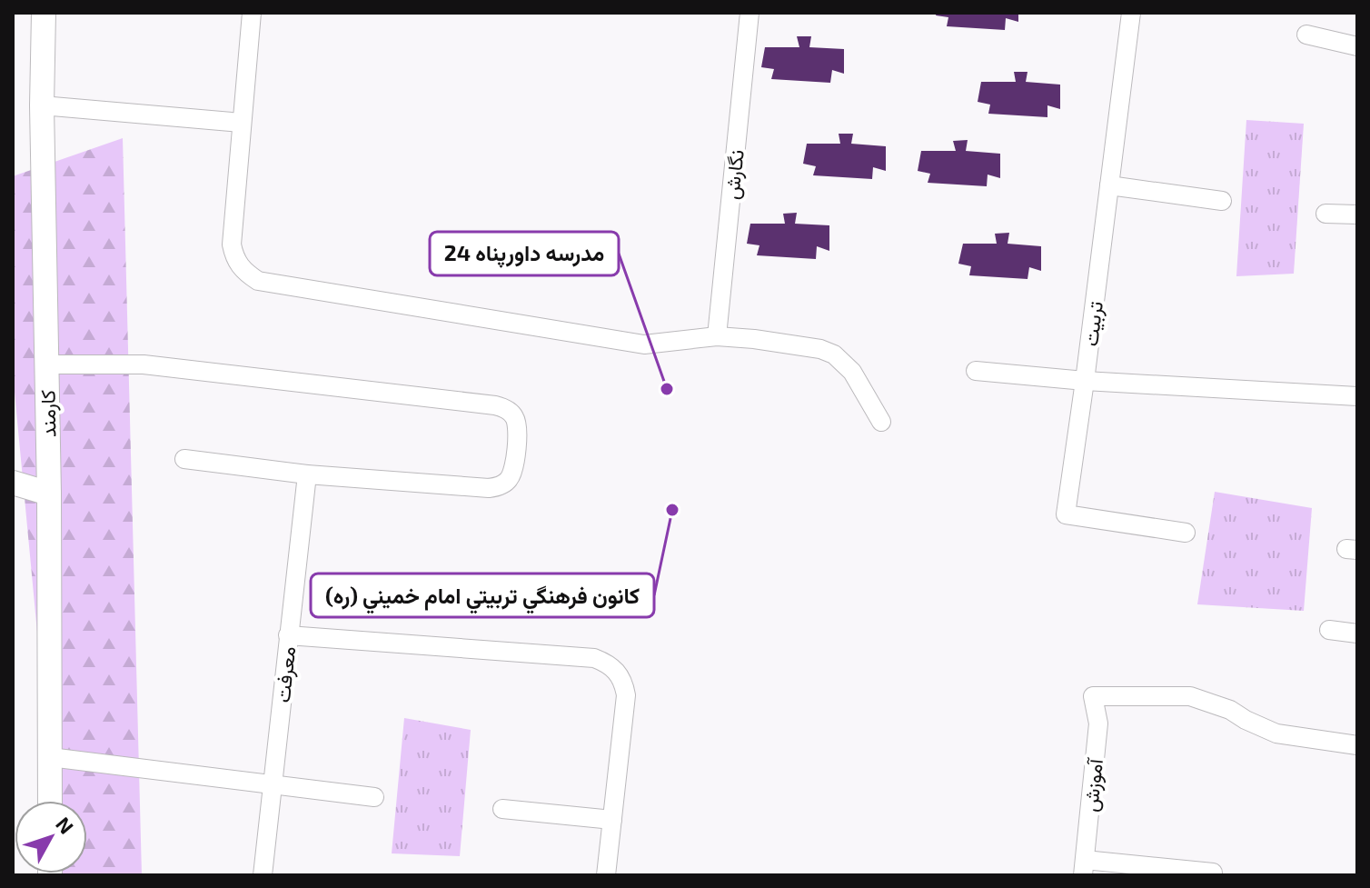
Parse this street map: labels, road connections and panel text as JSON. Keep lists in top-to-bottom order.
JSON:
{
  "streets": {
    "street": [
      "نگارش",
      "تربیت",
      "کارمند",
      "معرفت",
      "آموزش"
    ]
  },
  "places": ["مدرسه داورپناه 24", "كانون فرهنگي تربيتي امام خميني (ره)"],
  "north": "top right"
}
